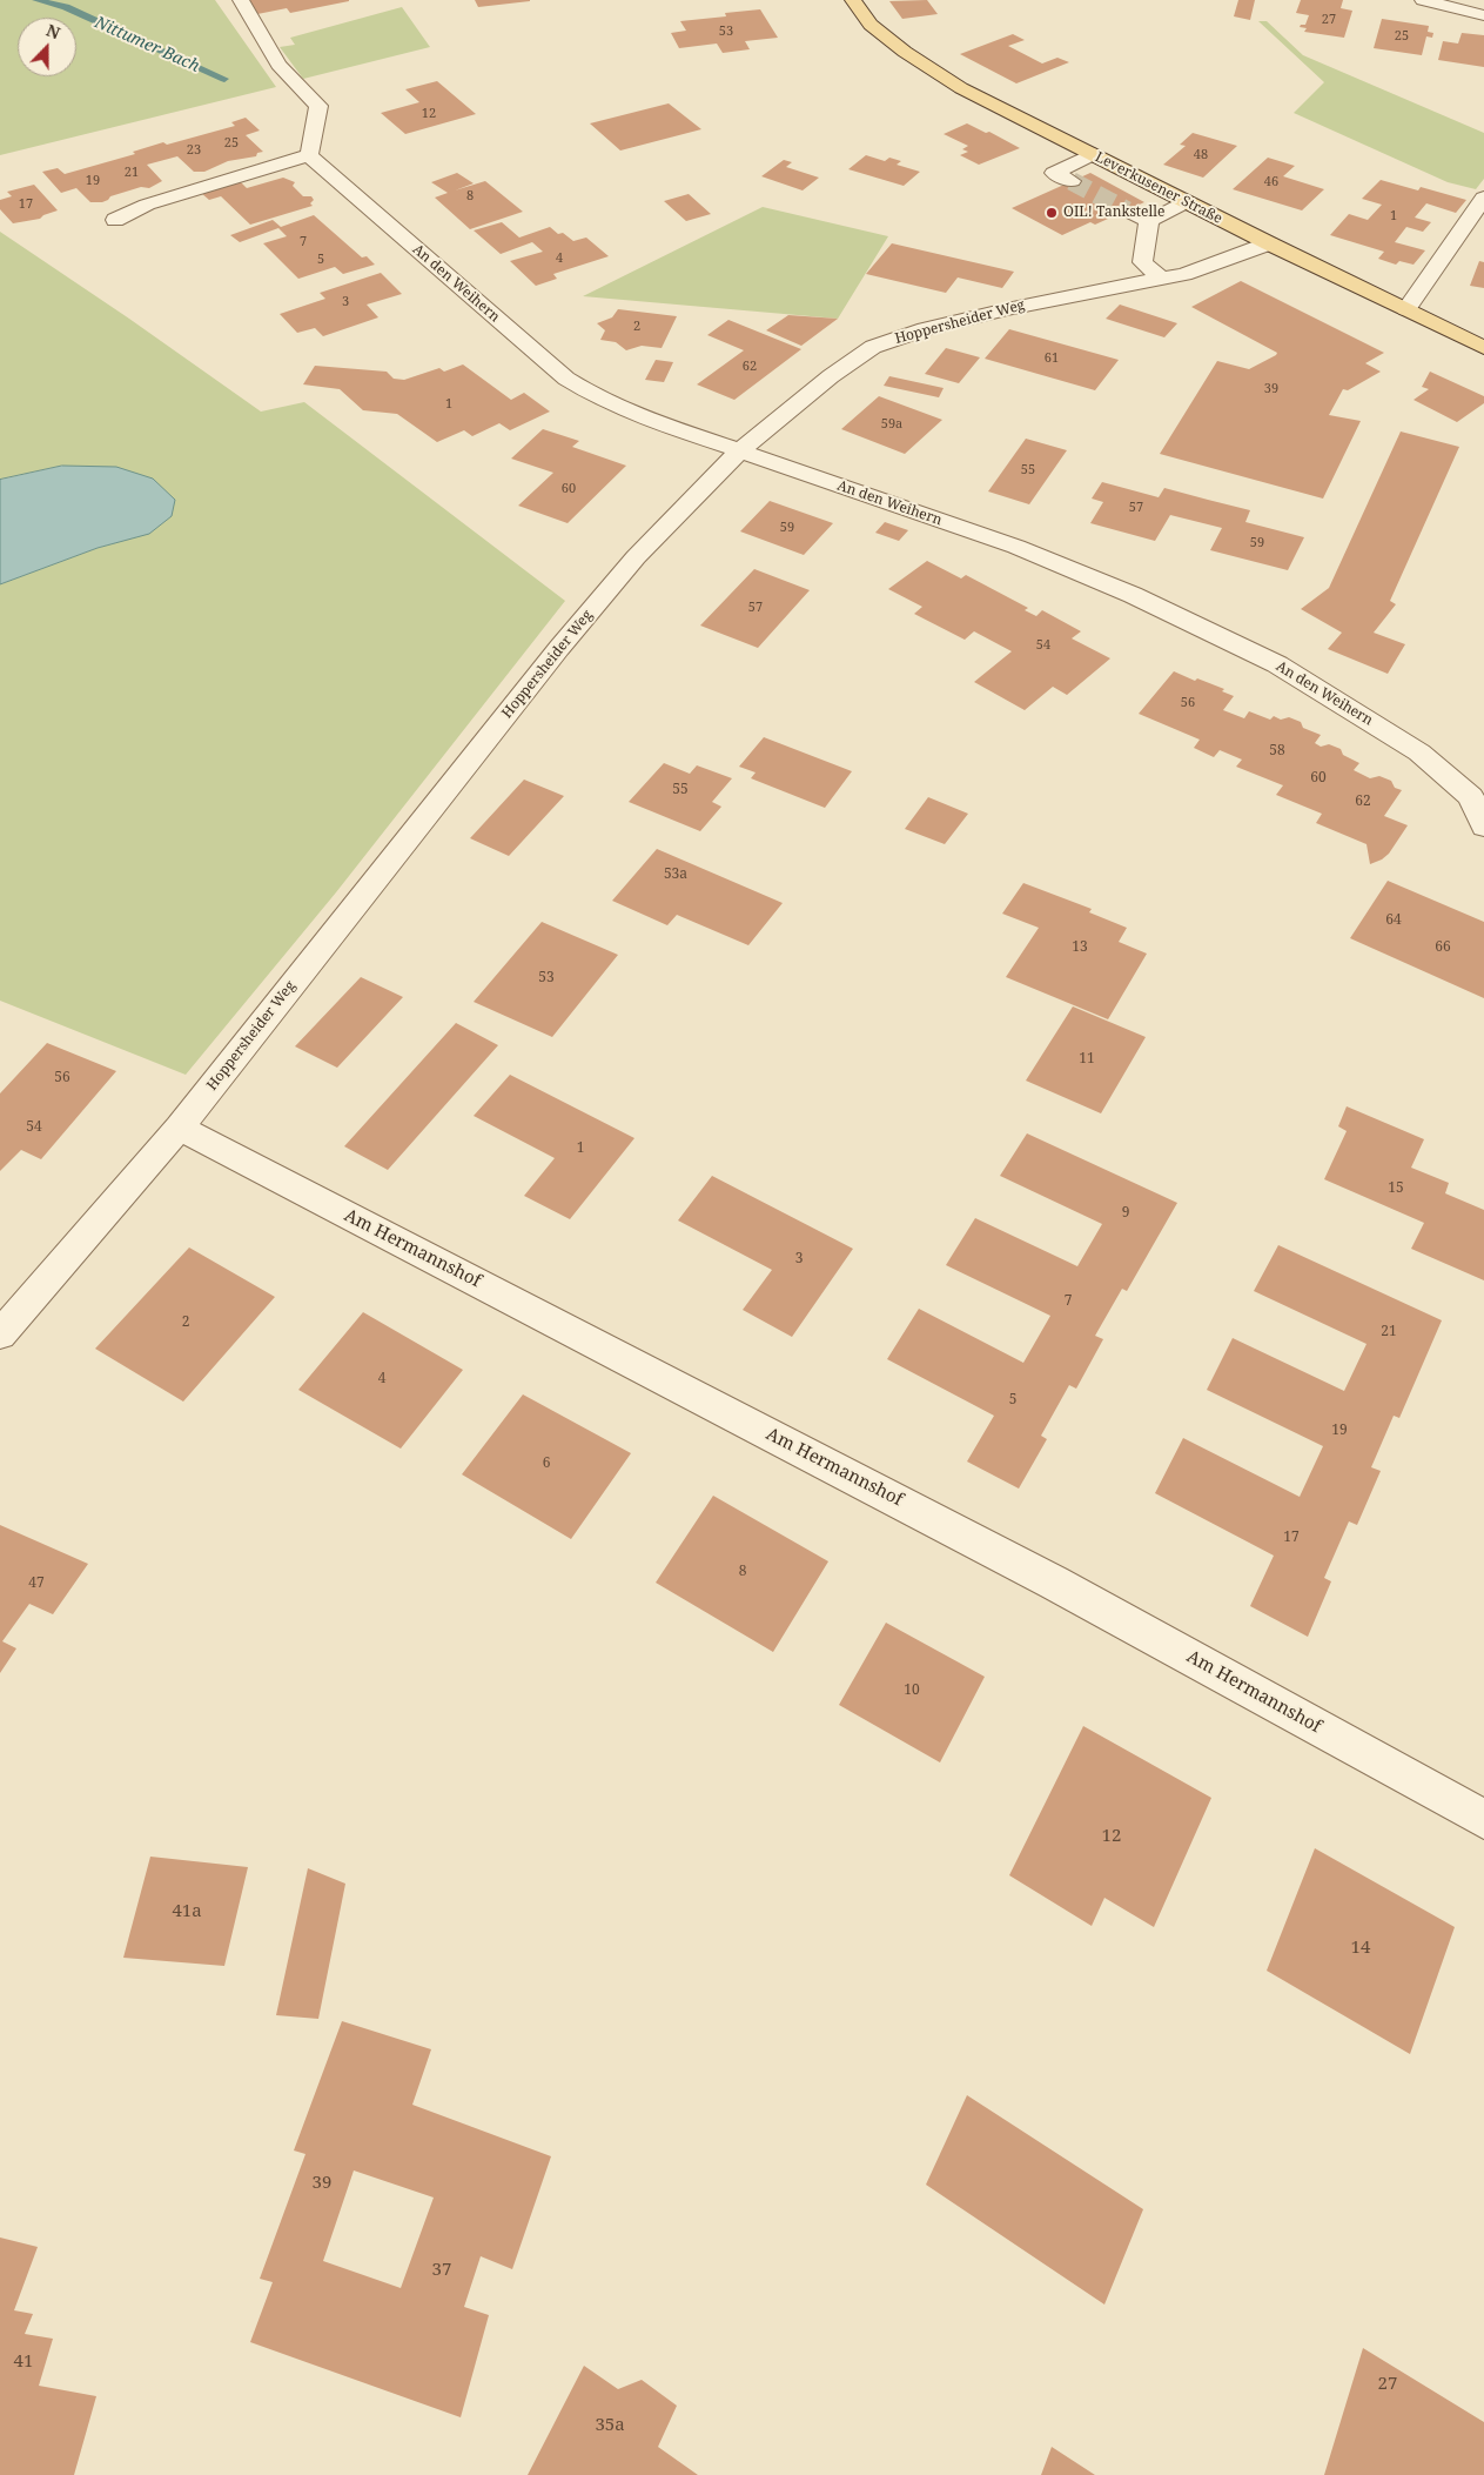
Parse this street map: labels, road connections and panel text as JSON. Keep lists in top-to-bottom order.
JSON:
{
  "streets": {
    "main road": ["Leverkusener Straße"],
    "street": ["An den Weihern", "Hoppersheider Weg", "Am Hermannshof"]
  },
  "crossings": [
    ["Leverkusener Straße", "Hoppersheider Weg"],
    ["An den Weihern", "Hoppersheider Weg"],
    ["Hoppersheider Weg", "Am Hermannshof"]
  ],
  "water": ["Nittumer Bach"],
  "places": ["OIL! Tankstelle"],
  "house_numbers": [
    "27",
    "53",
    "25",
    "12",
    "25",
    "23",
    "48",
    "21",
    "19",
    "46",
    "8",
    "17",
    "1",
    "7",
    "4",
    "5",
    "3",
    "2",
    "61",
    "62",
    "39",
    "1",
    "59a",
    "55",
    "60",
    "57",
    "59",
    "59",
    "57",
    "54",
    "56",
    "58",
    "60",
    "55",
    "62",
    "53a",
    "64",
    "13",
    "66",
    "53",
    "11",
    "56",
    "54",
    "1",
    "15",
    "9",
    "3",
    "7",
    "2",
    "21",
    "4",
    "5",
    "19",
    "6",
    "17",
    "8",
    "47",
    "10",
    "12",
    "41a",
    "14",
    "39",
    "37",
    "41",
    "27",
    "35a"
  ],
  "north": "top"
}
